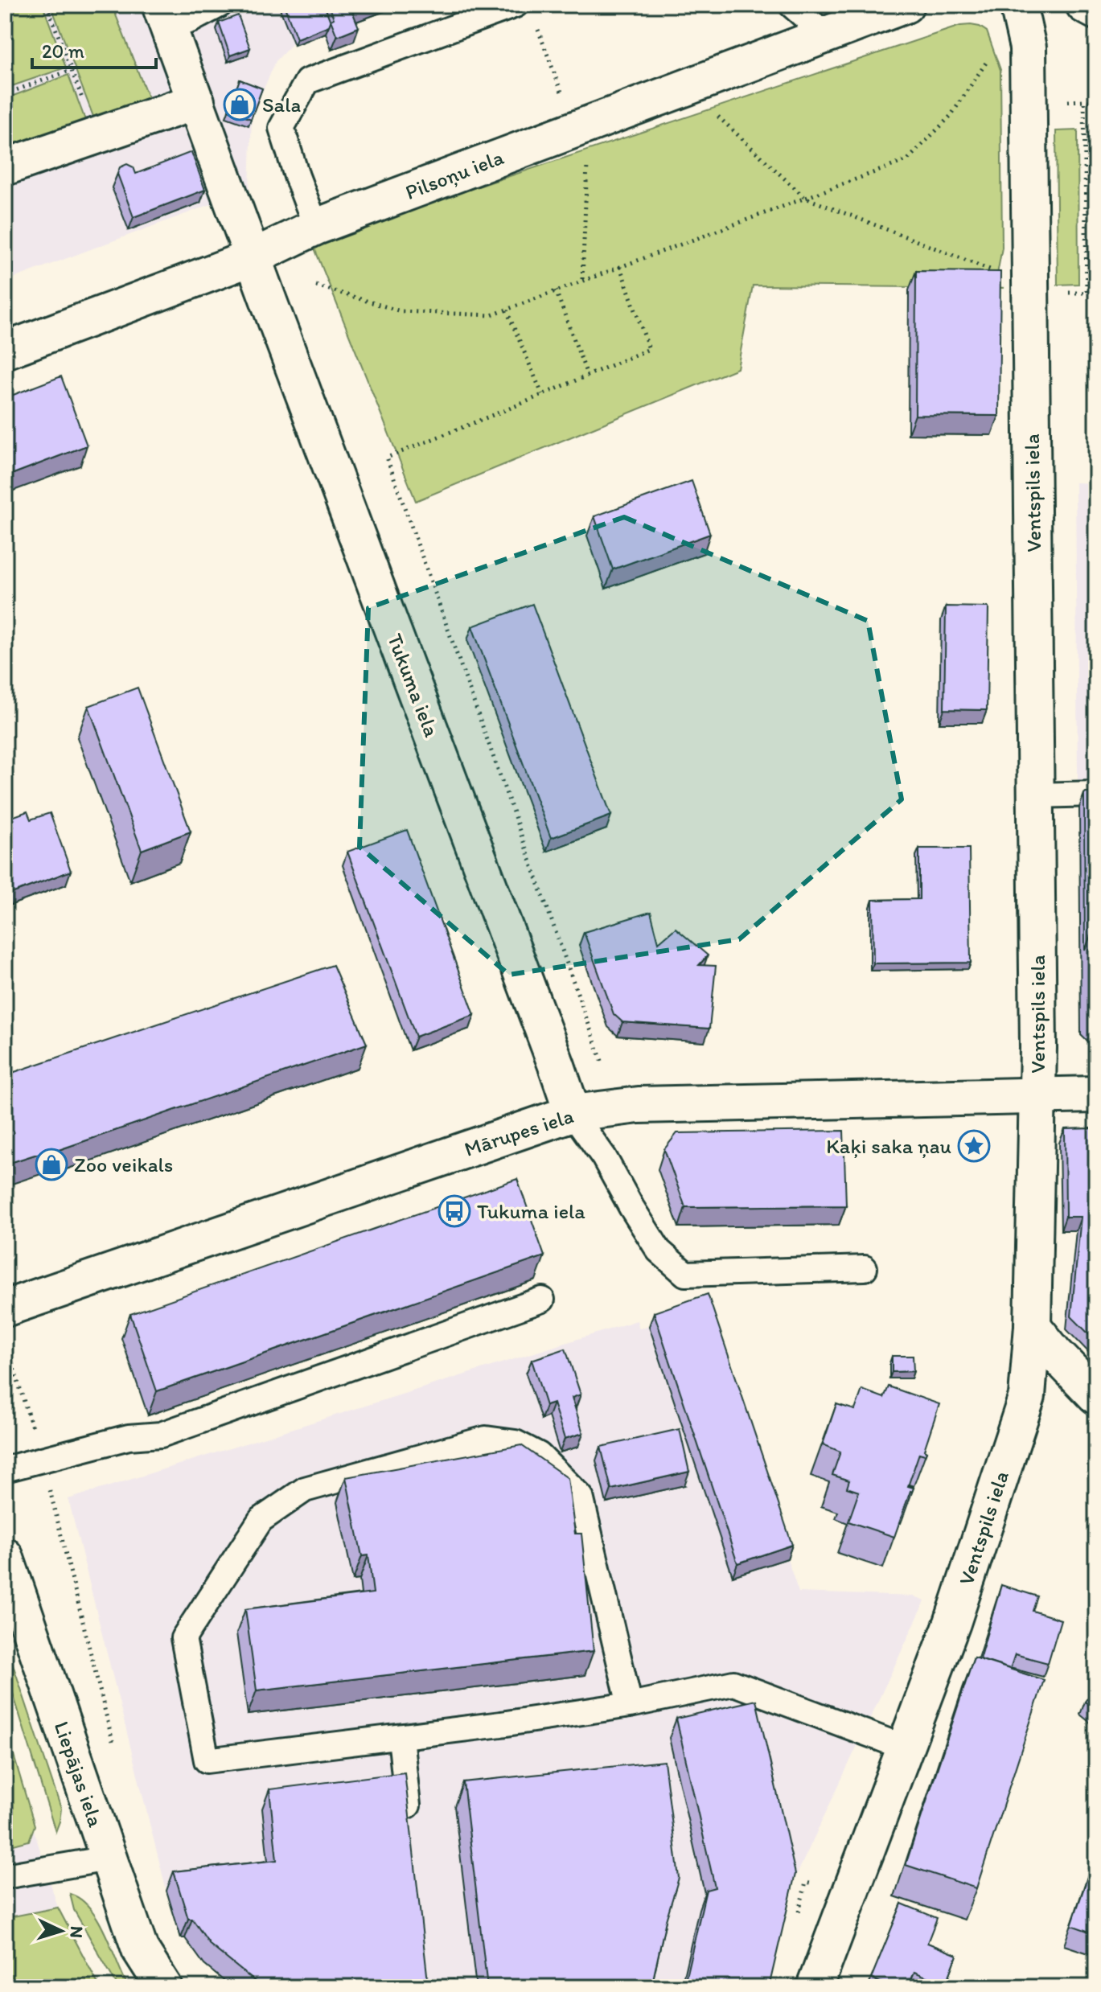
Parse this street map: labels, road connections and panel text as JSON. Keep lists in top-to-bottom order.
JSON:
{
  "streets": {
    "street": [
      "Pilsoņu iela",
      "Ventspils iela",
      "Tukuma iela",
      "Mārupes iela",
      "Liepājas iela"
    ]
  },
  "crossings": [
    ["Pilsoņu iela", "Tukuma iela"],
    ["Ventspils iela", "Mārupes iela"],
    ["Tukuma iela", "Mārupes iela"]
  ],
  "places": {
    "shop": ["Sala", "Zoo veikals"],
    "place": ["Kaķi saka ņau"],
    "bus stop": ["Tukuma iela"]
  },
  "scale_bar": "20 m",
  "north": "right"
}
